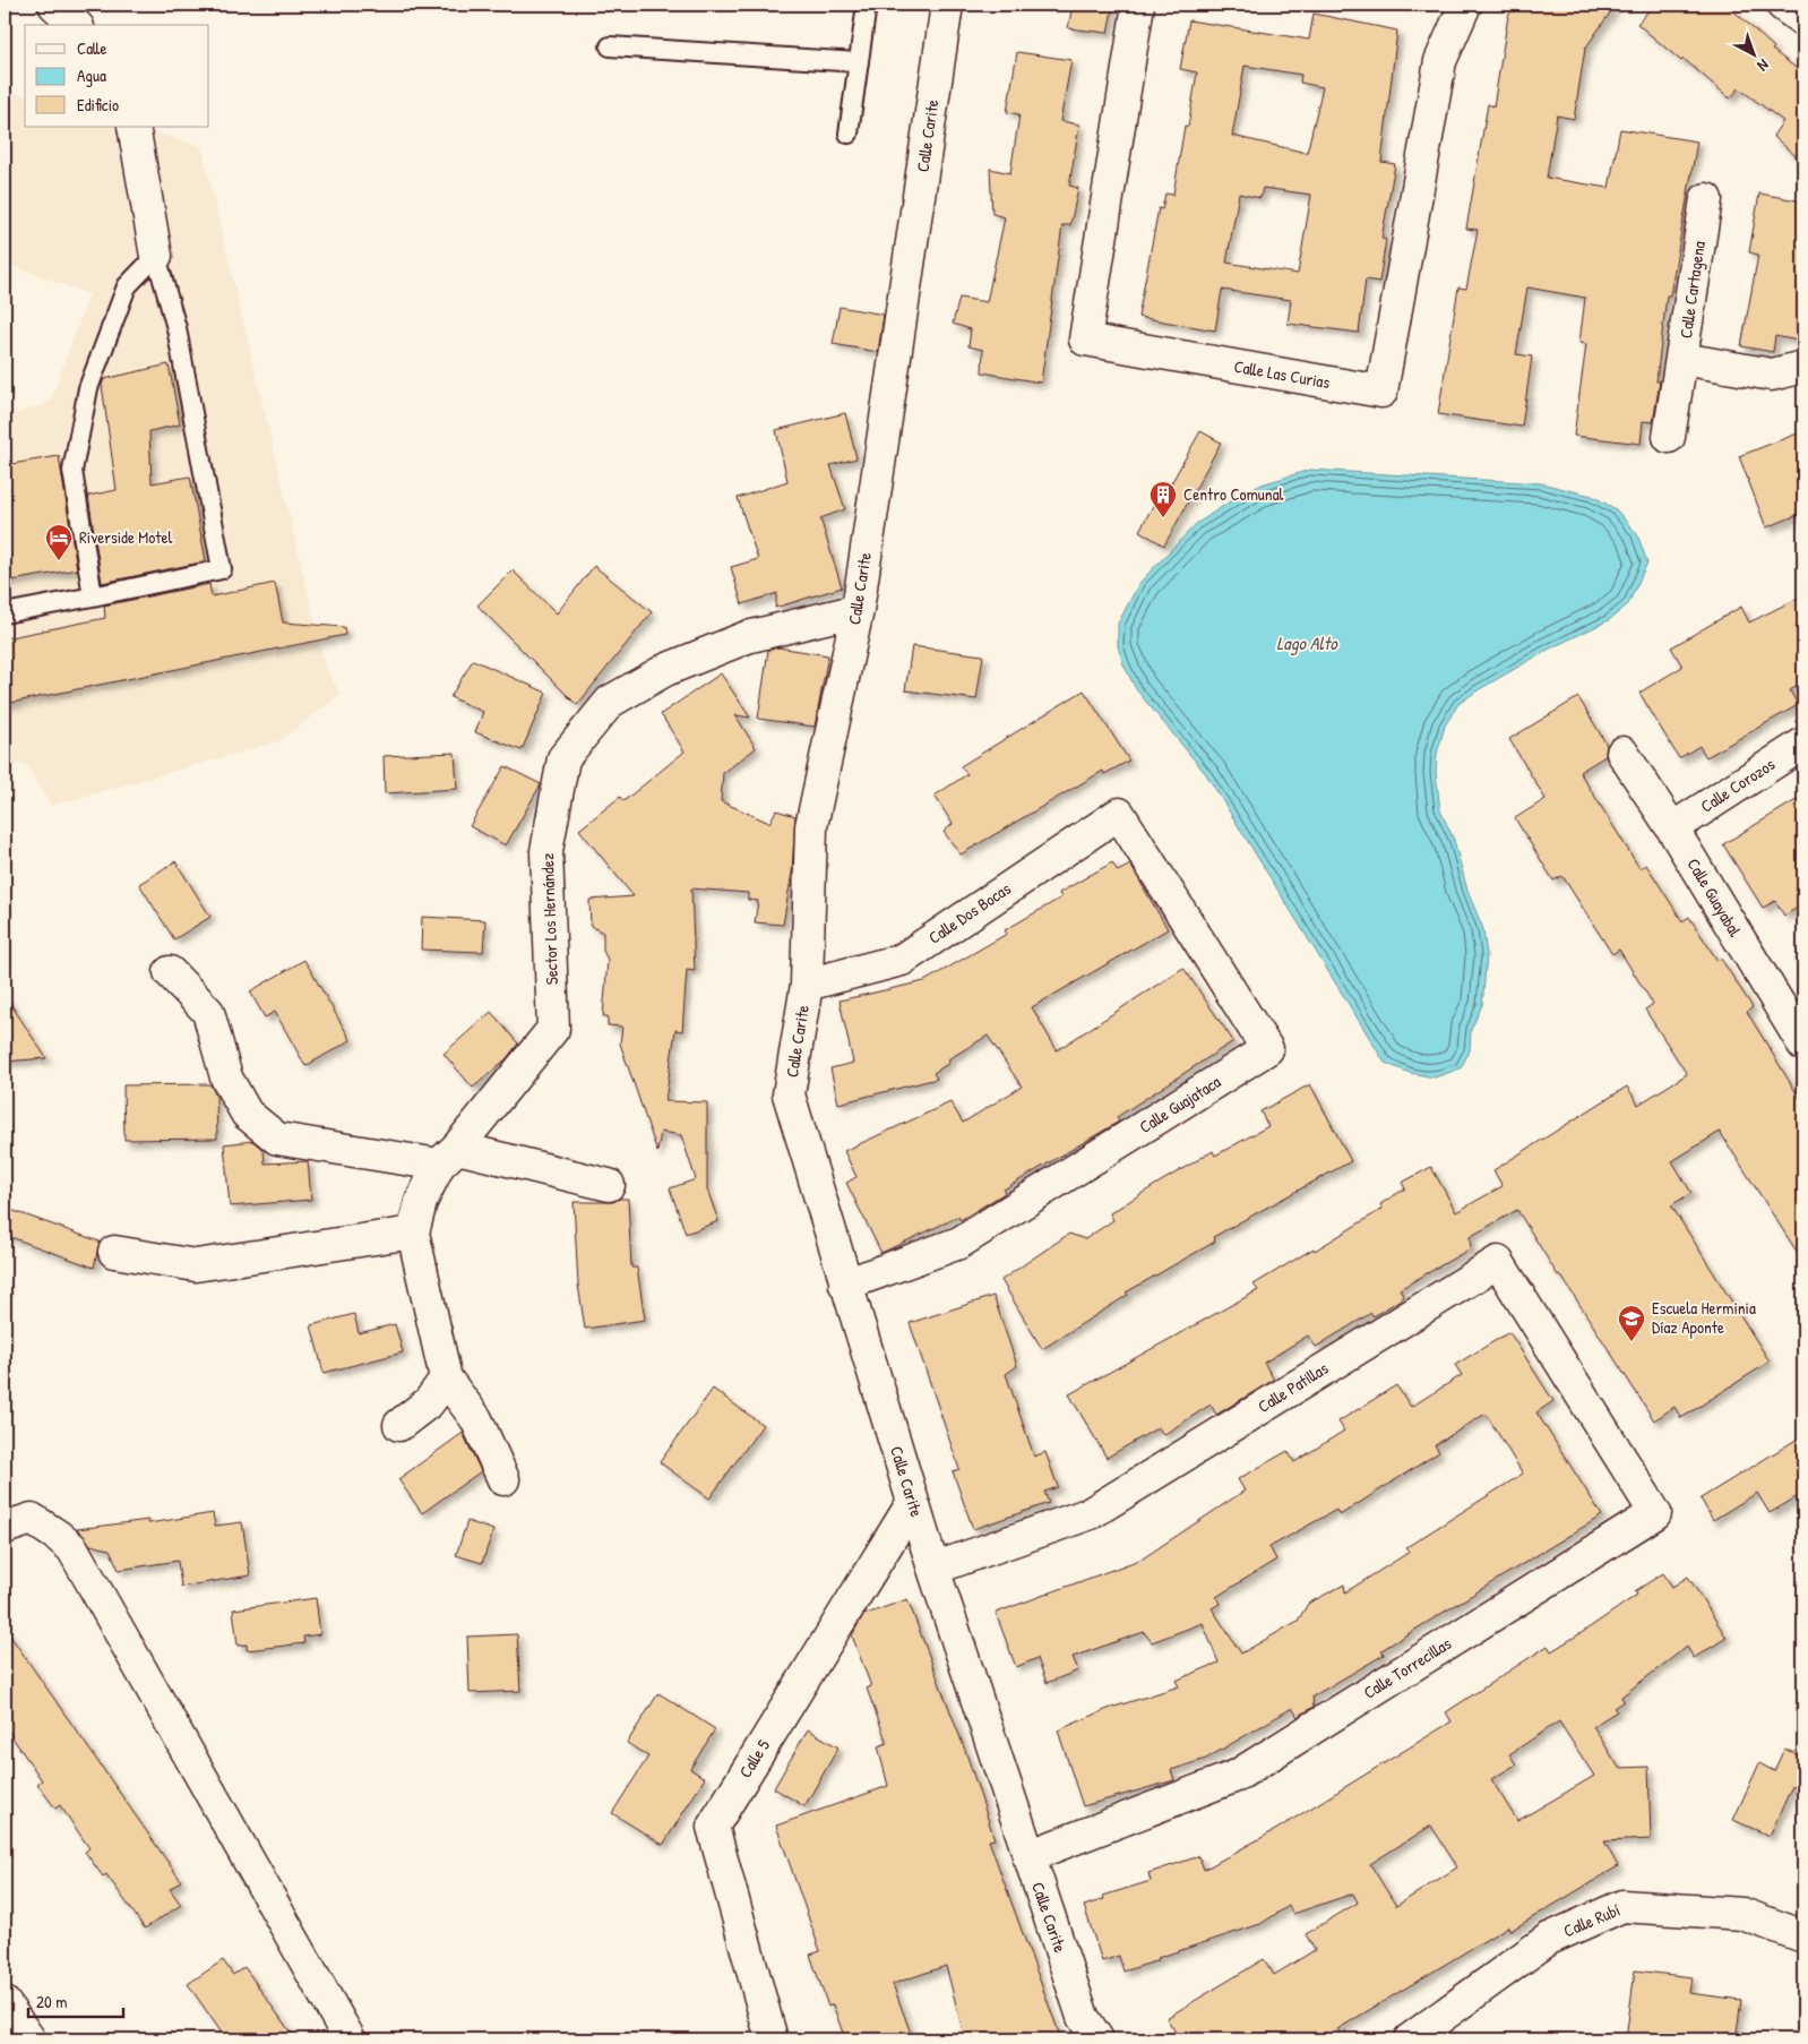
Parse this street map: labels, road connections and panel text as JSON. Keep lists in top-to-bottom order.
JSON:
{
  "streets": {
    "street": [
      "Calle Carite",
      "Calle Cartagena",
      "Calle Las Curias",
      "Calle Corozos",
      "Calle Guayabal",
      "Calle Dos Bocas",
      "Sector Los Hernández",
      "Calle Guajataca",
      "Calle Patillas",
      "Calle Torrecillas",
      "Calle 5",
      "Calle Rubí"
    ]
  },
  "crossings": [
    ["Calle Carite", "Calle Dos Bocas"],
    ["Calle Carite", "Sector Los Hernández"],
    ["Calle Carite", "Calle Guajataca"],
    ["Calle Carite", "Calle Patillas"],
    ["Calle Carite", "Calle Torrecillas"],
    ["Calle Carite", "Calle 5"],
    ["Calle Corozos", "Calle Guayabal"],
    ["Calle Dos Bocas", "Calle Guajataca"],
    ["Calle Patillas", "Calle Torrecillas"]
  ],
  "water": ["Lago Alto"],
  "places": {
    "building": ["Centro Comunal"],
    "hotel": ["Riverside Motel"],
    "school or university": ["Escuela Herminia Díaz Aponte"]
  },
  "legend": ["Calle", "Agua", "Edificio"],
  "scale_bar": "20 m",
  "north": "bottom right"
}
